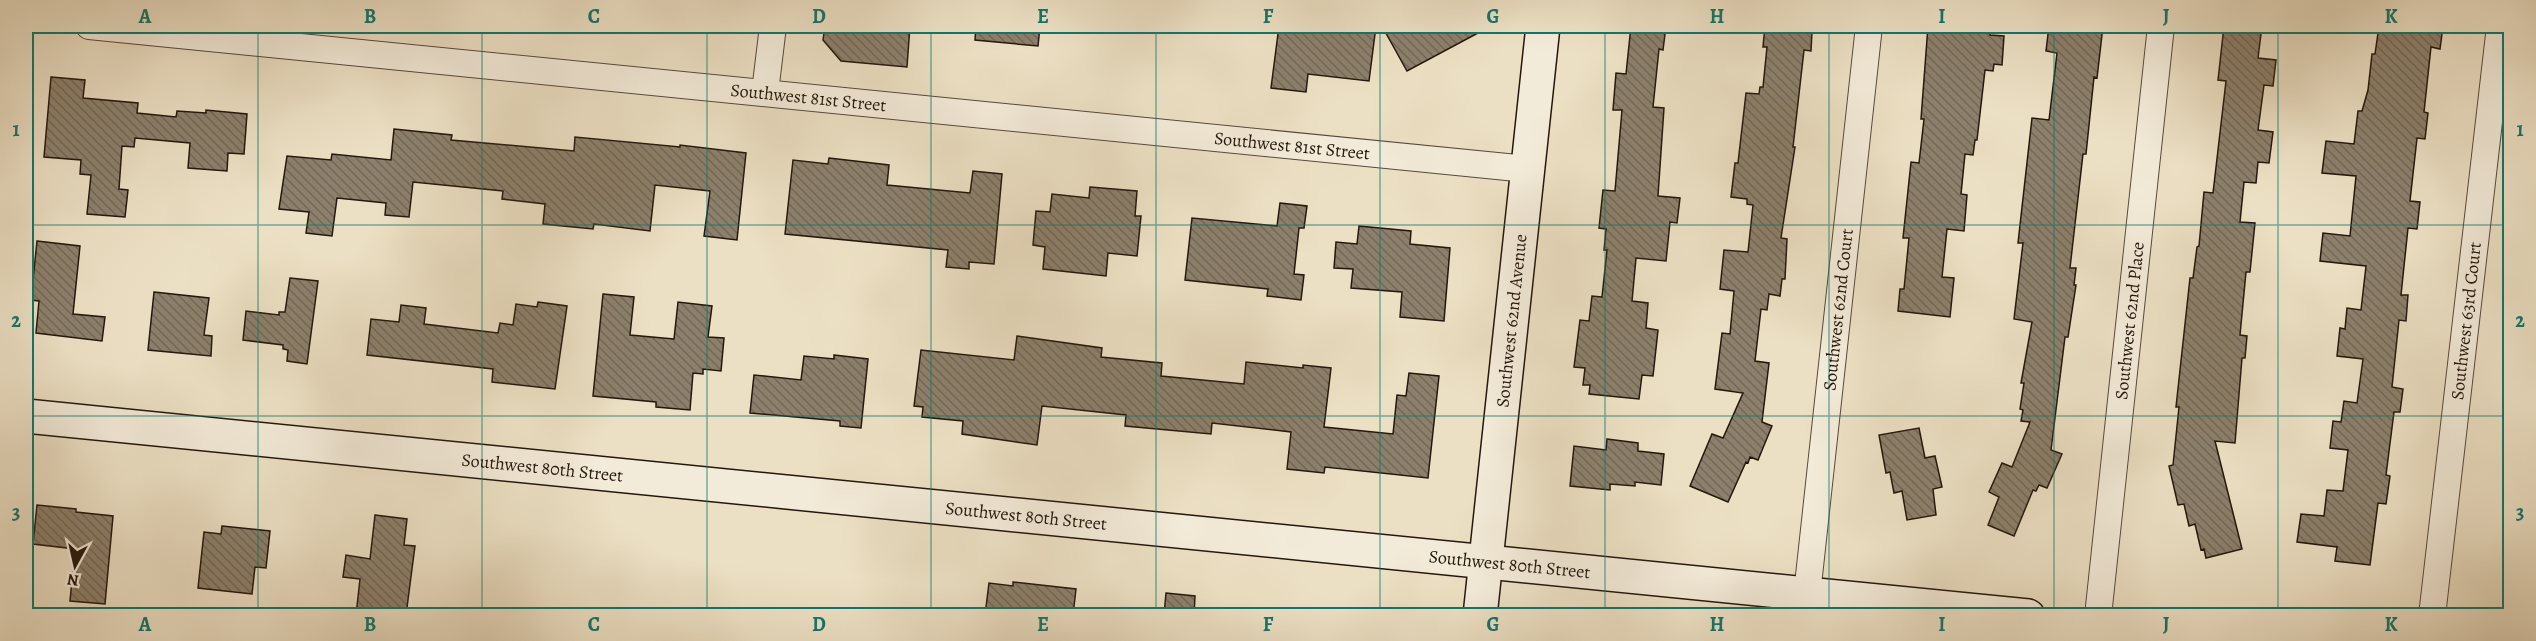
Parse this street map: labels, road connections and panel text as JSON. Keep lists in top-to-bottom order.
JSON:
{
  "streets": {
    "street": [
      "Southwest 81st Street",
      "Southwest 62nd Court",
      "Southwest 62nd Avenue",
      "Southwest 62nd Place",
      "Southwest 63rd Court",
      "Southwest 80th Street"
    ]
  },
  "crossings": [
    ["Southwest 81st Street", "Southwest 62nd Avenue"],
    ["Southwest 62nd Court", "Southwest 80th Street"],
    ["Southwest 62nd Avenue", "Southwest 80th Street"]
  ],
  "north": "bottom",
  "grid": {
    "columns": [
      "A",
      "B",
      "C",
      "D",
      "E",
      "F",
      "G",
      "H",
      "I",
      "J",
      "K"
    ],
    "rows": ["1", "2", "3"]
  }
}
